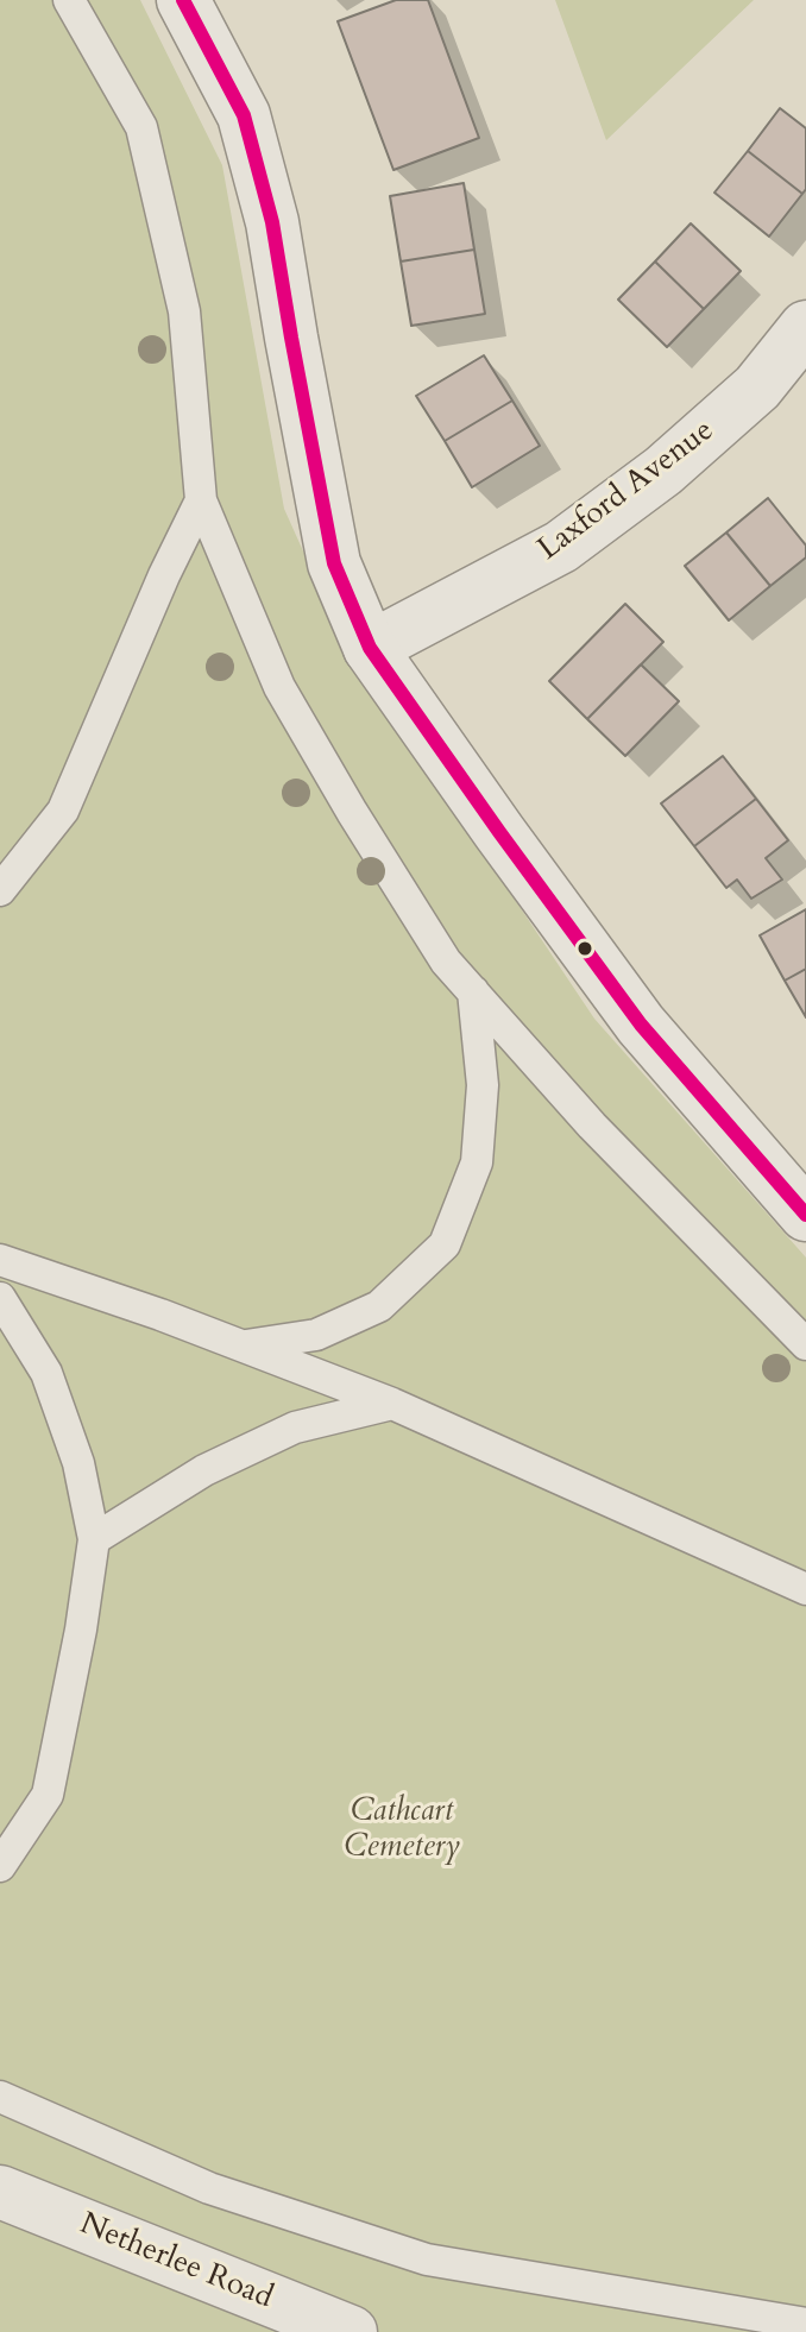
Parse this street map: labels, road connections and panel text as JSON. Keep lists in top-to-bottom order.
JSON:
{
  "streets": {
    "street": ["Laxford Avenue", "Netherlee Road"]
  },
  "parks": ["Cathcart Cemetery"]
}
